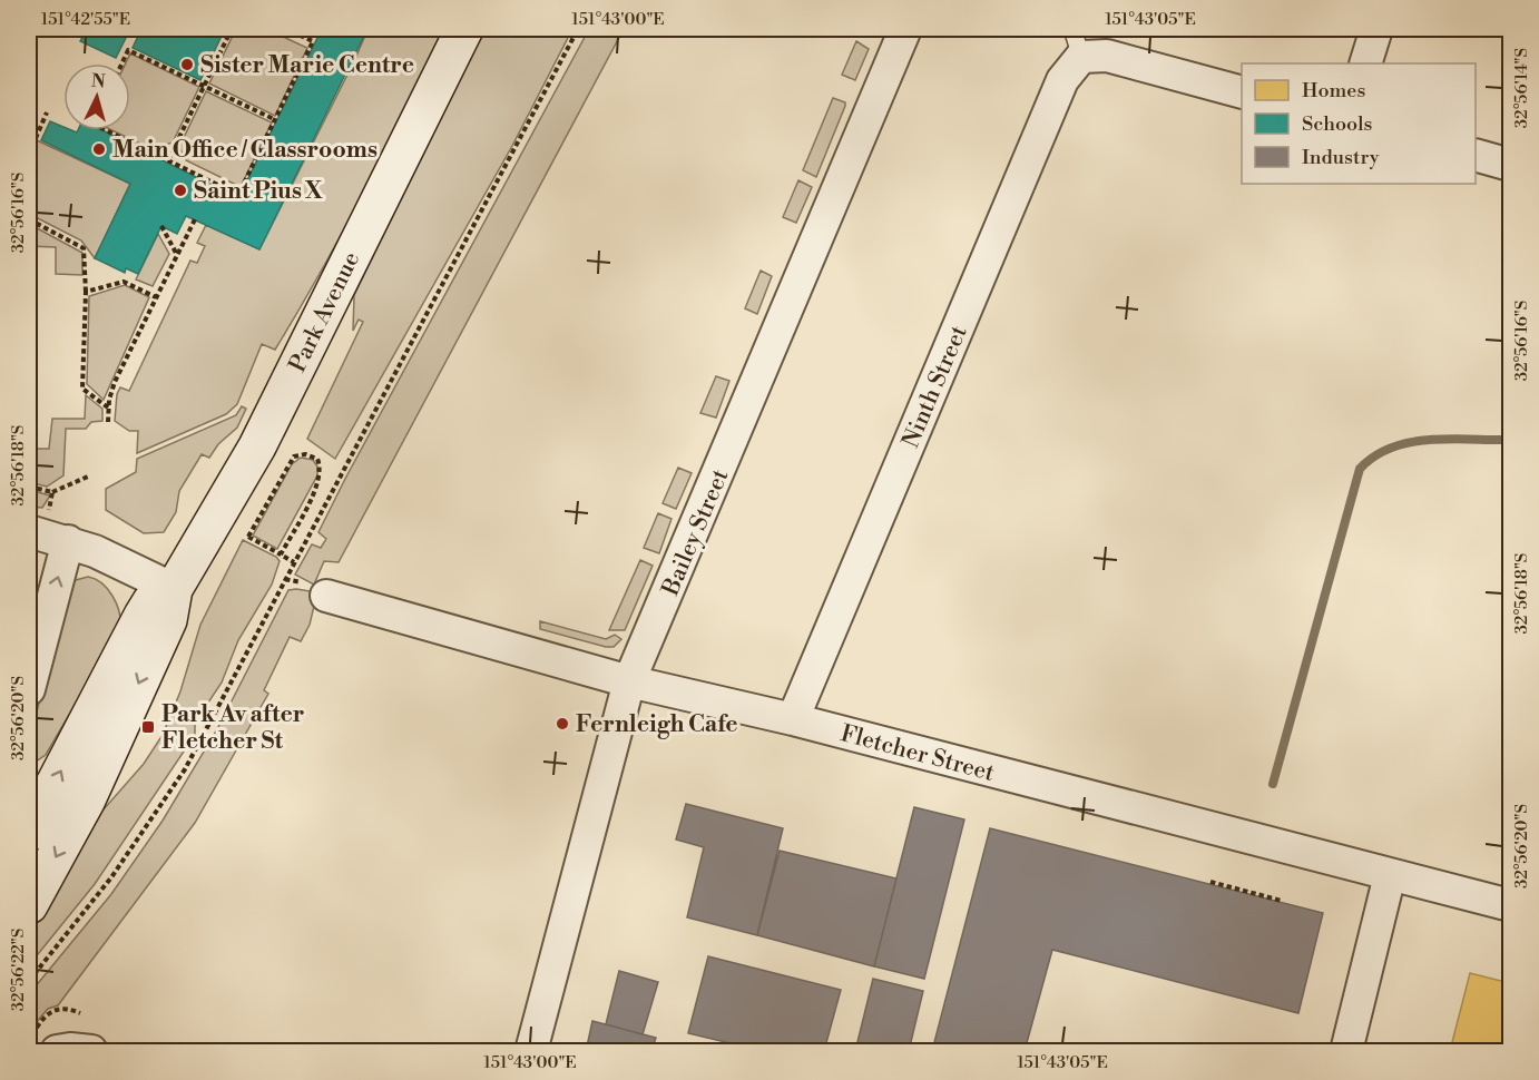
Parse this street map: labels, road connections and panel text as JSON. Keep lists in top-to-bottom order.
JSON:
{
  "streets": {
    "main road": ["Park Avenue"],
    "street": ["Ninth Street", "Bailey Street", "Fletcher Street"]
  },
  "crossings": [
    ["Ninth Street", "Fletcher Street"],
    ["Bailey Street", "Fletcher Street"]
  ],
  "places": {
    "other": [
      "Sister Marie Centre",
      "Main Office / Classrooms",
      "Saint Pius X",
      "Fernleigh Cafe"
    ],
    "transit": ["Park Av after Fletcher St"]
  },
  "legend": ["Homes", "Schools", "Industry"],
  "north": "top",
  "coordinates": [
    "151°42'55\"E",
    "151°43'00\"E",
    "151°43'05\"E",
    "32°56'14\"S",
    "32°56'16\"S",
    "32°56'18\"S",
    "32°56'20\"S",
    "32°56'22\"S"
  ]
}
